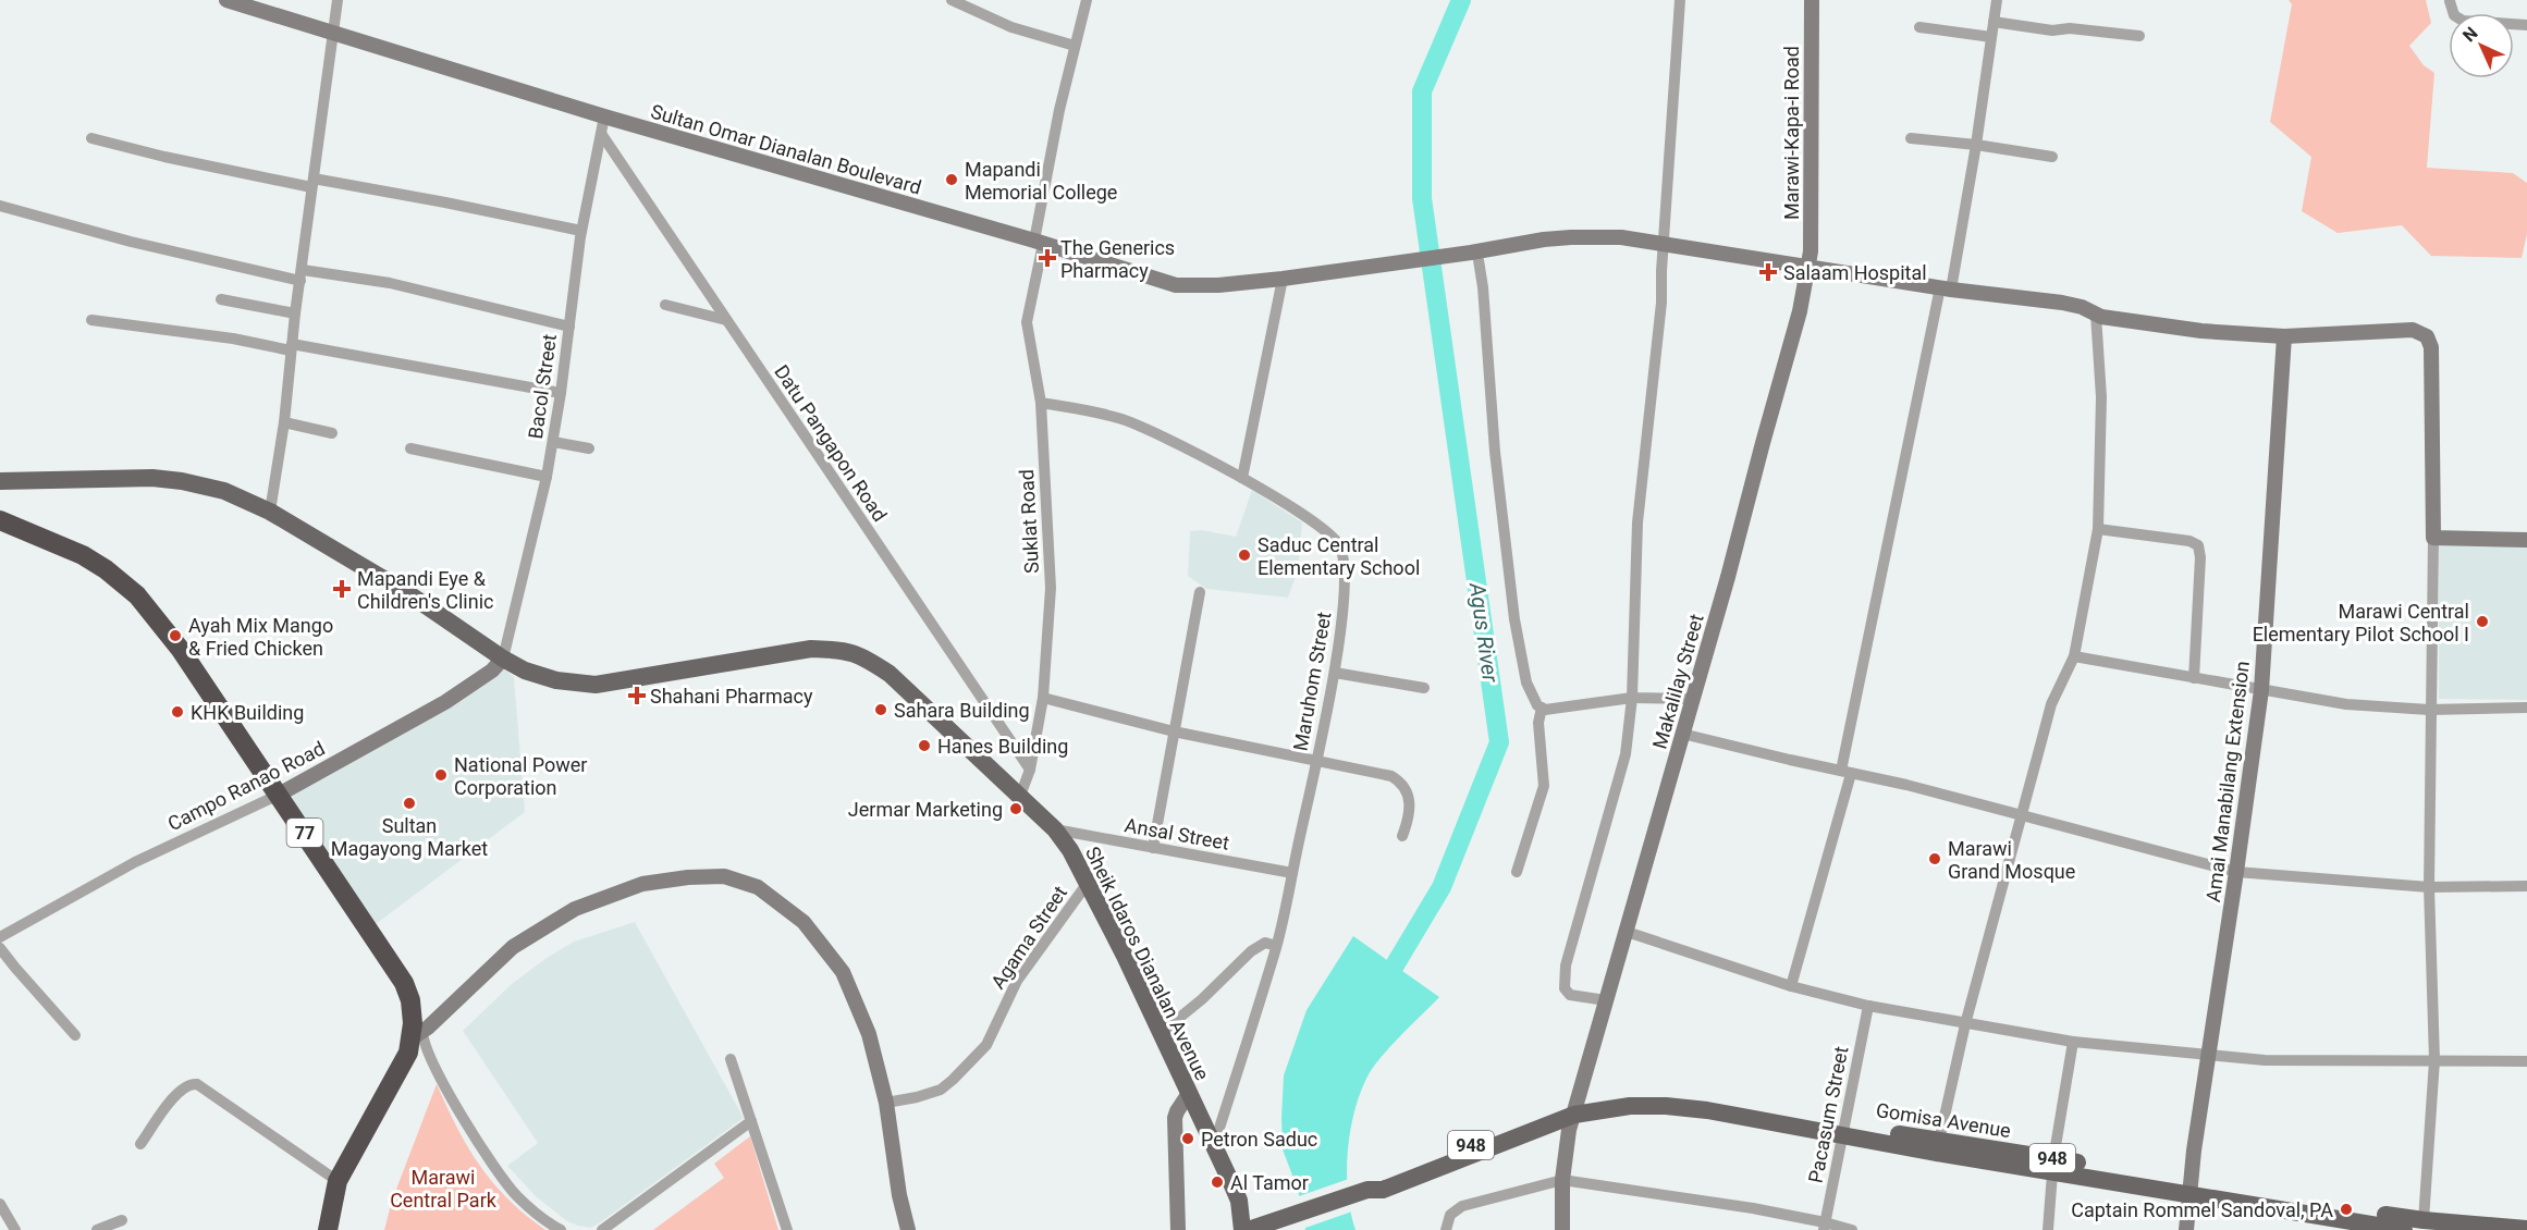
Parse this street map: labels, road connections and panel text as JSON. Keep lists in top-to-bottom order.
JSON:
{
  "streets": {
    "highway": ["77"],
    "main road": [
      "Marawi-Kapa-i Road",
      "Sultan Omar Dianalan Boulevard",
      "Makalilay Street",
      "Amai Manabilang Extension",
      "Campo Ranao Road",
      "Sheik Idaros Dianalan Avenue",
      "Gomisa Avenue",
      "948"
    ],
    "street": [
      "Bacol Street",
      "Datu Pangapon Road",
      "Suklat Road",
      "Maruhom Street",
      "Ansal Street",
      "Agama Street",
      "Pacasum Street"
    ]
  },
  "crossings": [
    ["Marawi-Kapa-i Road", "Sultan Omar Dianalan Boulevard"],
    ["Marawi-Kapa-i Road", "Makalilay Street"],
    ["Sultan Omar Dianalan Boulevard", "Bacol Street"],
    ["Sultan Omar Dianalan Boulevard", "Suklat Road"],
    ["Sultan Omar Dianalan Boulevard", "Makalilay Street"],
    ["Sultan Omar Dianalan Boulevard", "Amai Manabilang Extension"],
    ["Bacol Street", "Datu Pangapon Road"],
    ["Bacol Street", "Campo Ranao Road"],
    ["Bacol Street", "Sheik Idaros Dianalan Avenue"],
    ["Datu Pangapon Road", "Suklat Road"],
    ["Suklat Road", "Maruhom Street"],
    ["Suklat Road", "Sheik Idaros Dianalan Avenue"],
    ["Maruhom Street", "Ansal Street"],
    ["Maruhom Street", "Sheik Idaros Dianalan Avenue"],
    ["Makalilay Street", "Gomisa Avenue"],
    ["Amai Manabilang Extension", "Gomisa Avenue"],
    ["Campo Ranao Road", "77"],
    ["Campo Ranao Road", "Sheik Idaros Dianalan Avenue"],
    ["Ansal Street", "Sheik Idaros Dianalan Avenue"],
    ["Agama Street", "Sheik Idaros Dianalan Avenue"],
    ["Pacasum Street", "Gomisa Avenue"]
  ],
  "water": ["Agus River"],
  "parks": ["Marawi Central Park"],
  "places": {
    "other": [
      "Mapandi Memorial College",
      "Saduc Central Elementary School",
      "Marawi Central Elementary Pilot School I",
      "Ayah Mix Mango & Fried Chicken",
      "Sahara Building",
      "KHK Building",
      "Hanes Building",
      "National Power Corporation",
      "Sultan Magayong Market",
      "Jermar Marketing",
      "Marawi Grand Mosque",
      "Petron Saduc",
      "Al Tamor",
      "Captain Rommel Sandoval, PA"
    ],
    "health": [
      "The Generics Pharmacy",
      "Salaam Hospital",
      "Mapandi Eye & Children's Clinic",
      "Shahani Pharmacy"
    ]
  },
  "north": "top left"
}
